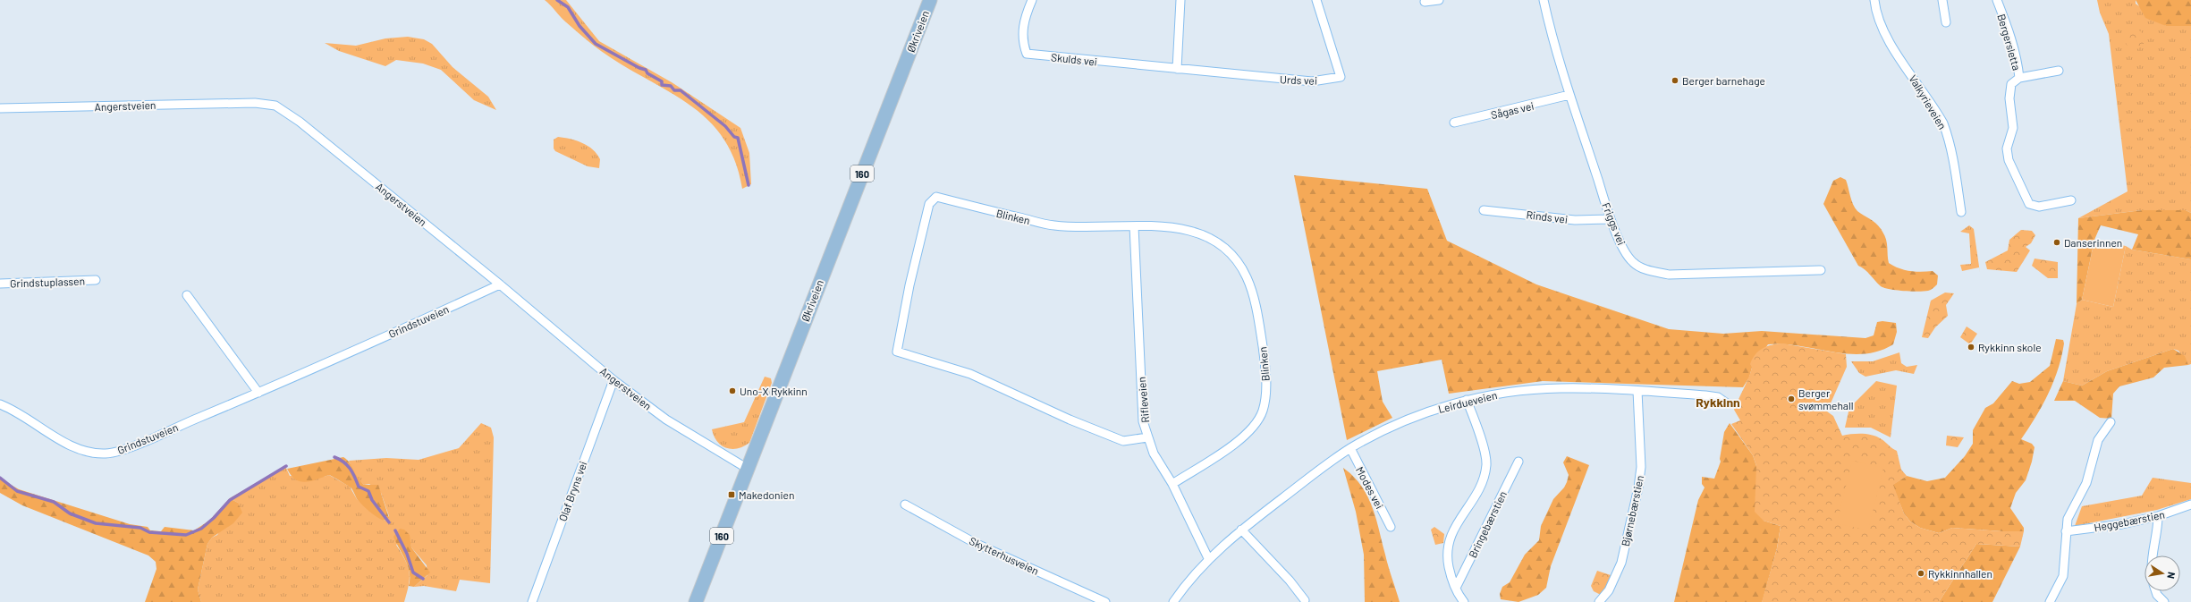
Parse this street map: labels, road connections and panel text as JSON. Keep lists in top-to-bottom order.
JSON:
{
  "streets": {
    "main road": ["Økriveien", "160"],
    "street": [
      "Bergersletta",
      "Skulds vei",
      "Urds vei",
      "Valkyrieveien",
      "Angerstveien",
      "Sågas vei",
      "Blinken",
      "Rinds vei",
      "Friggs vei",
      "Grindstuplassen",
      "Grindstuveien",
      "Rifleveien",
      "Leirdueveien",
      "Modes vei",
      "Olaf Bryns vei",
      "Bjørnebærstien",
      "Heggebærstien",
      "Bringebærstien",
      "Skytterhusveien"
    ]
  },
  "crossings": [
    ["Økriveien", "Angerstveien"],
    ["Skulds vei", "Urds vei"],
    ["Angerstveien", "Grindstuveien"],
    ["Angerstveien", "Olaf Bryns vei"],
    ["Sågas vei", "Friggs vei"],
    ["Blinken", "Rifleveien"],
    ["Rinds vei", "Friggs vei"],
    ["Rifleveien", "Leirdueveien"],
    ["Leirdueveien", "Modes vei"],
    ["Leirdueveien", "Bjørnebærstien"],
    ["Leirdueveien", "Bringebærstien"]
  ],
  "districts": ["Rykkinn"],
  "places": {
    "other": [
      "Berger barnehage",
      "Danserinnen",
      "Rykkinn skole",
      "Uno-X Rykkinn",
      "Berger svømmehall",
      "Rykkinnhallen"
    ],
    "transit": ["Makedonien"]
  },
  "north": "right"
}
